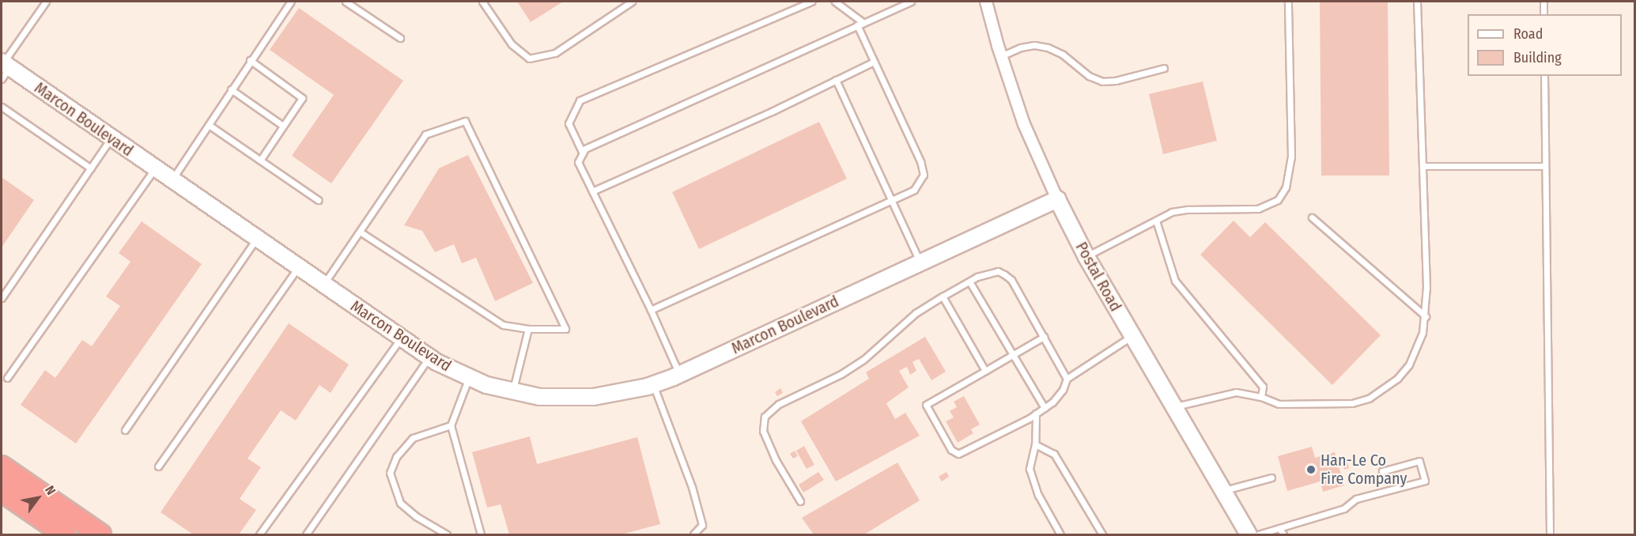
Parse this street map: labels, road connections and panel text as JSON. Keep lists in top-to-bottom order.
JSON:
{
  "streets": {
    "street": ["Marcon Boulevard", "Postal Road"]
  },
  "crossings": [
    ["Marcon Boulevard", "Postal Road"]
  ],
  "places": ["Han-Le Co Fire Company"],
  "legend": ["Road", "Building"],
  "north": "top right"
}
